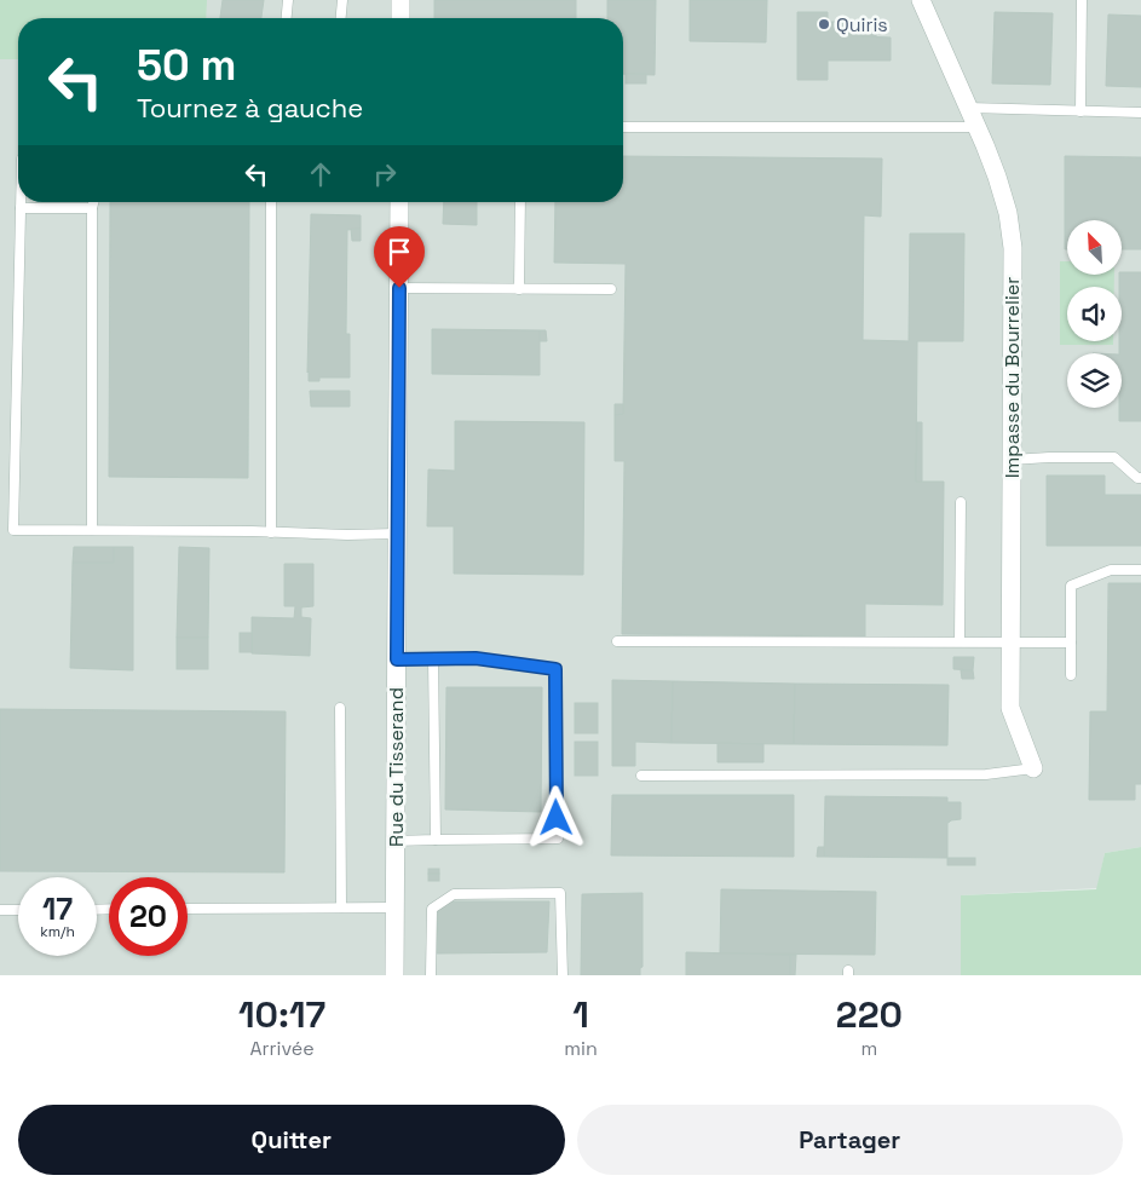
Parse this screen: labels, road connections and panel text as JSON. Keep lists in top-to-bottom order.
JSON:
{
  "streets": {
    "street": ["Impasse du Bourrelier", "Rue du Tisserand"]
  },
  "places": ["Quiris"],
  "north": "top left",
  "page": {
    "turn": ["50 m", "Tournez à gauche"],
    "speed": "17 km/h",
    "limit": "20",
    "eta": [
      "10:17",
      "Arrivée",
      "1",
      "min",
      "220",
      "m"
    ],
    "buttons": ["Quitter", "Partager"]
  }
}
